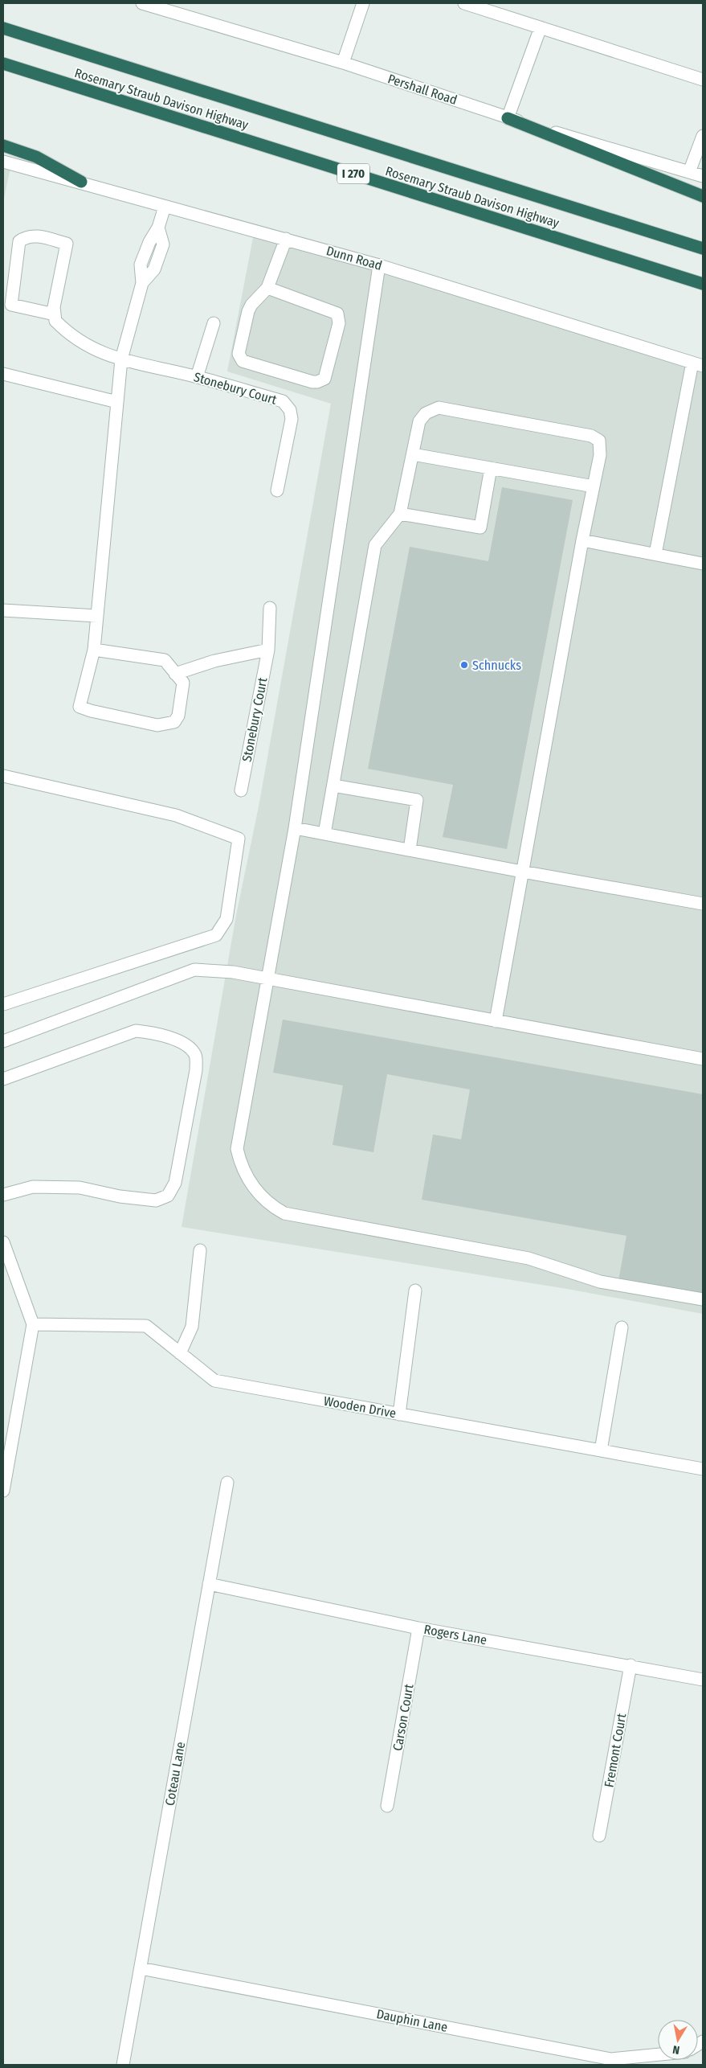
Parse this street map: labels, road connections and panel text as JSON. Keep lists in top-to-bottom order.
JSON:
{
  "streets": {
    "highway": ["Rosemary Straub Davison Highway", "I 270"],
    "street": [
      "Pershall Road",
      "Dunn Road",
      "Stonebury Court",
      "Wooden Drive",
      "Rogers Lane",
      "Carson Court",
      "Fremont Court",
      "Coteau Lane",
      "Dauphin Lane"
    ]
  },
  "crossings": [
    ["Rogers Lane", "Carson Court"],
    ["Rogers Lane", "Fremont Court"],
    ["Rogers Lane", "Coteau Lane"],
    ["Coteau Lane", "Dauphin Lane"]
  ],
  "places": ["Schnucks"],
  "north": "bottom"
}
